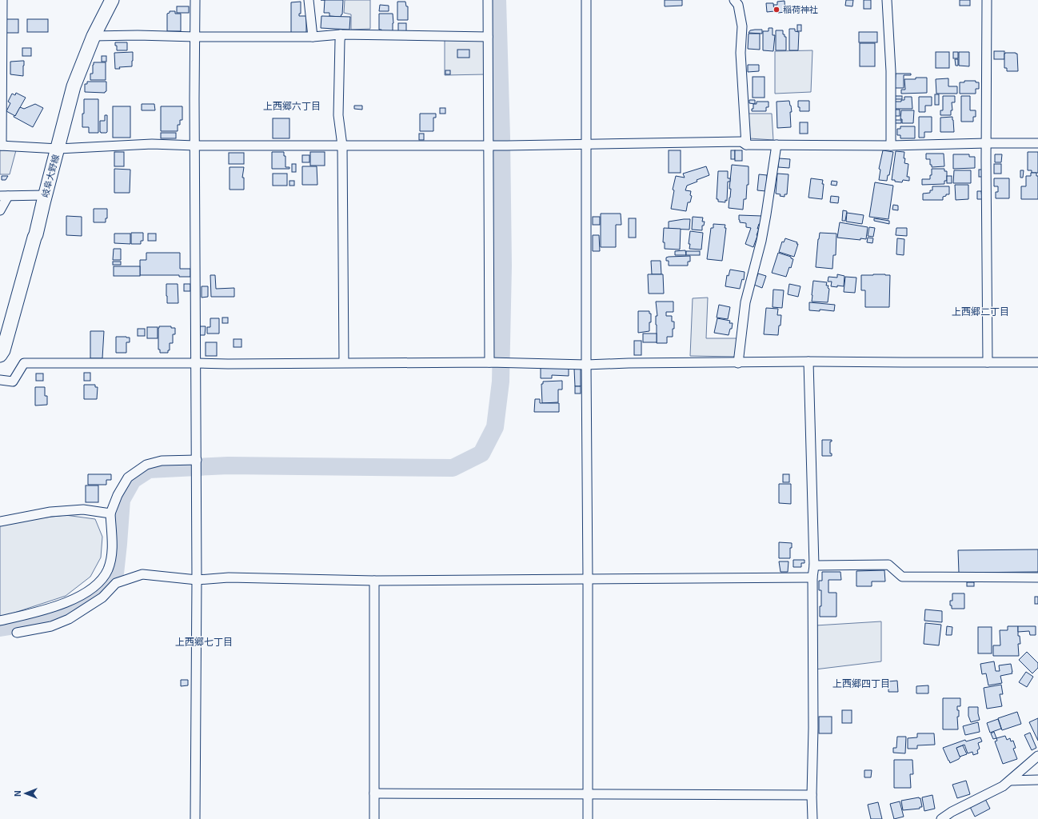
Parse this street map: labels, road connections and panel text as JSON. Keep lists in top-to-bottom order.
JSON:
{
  "streets": {
    "main road": ["岐阜大野線"]
  },
  "districts": [
    "上西郷六丁目",
    "上西郷二丁目",
    "上西郷七丁目",
    "上西郷四丁目"
  ],
  "places": ["稲荷神社"],
  "north": "left"
}
